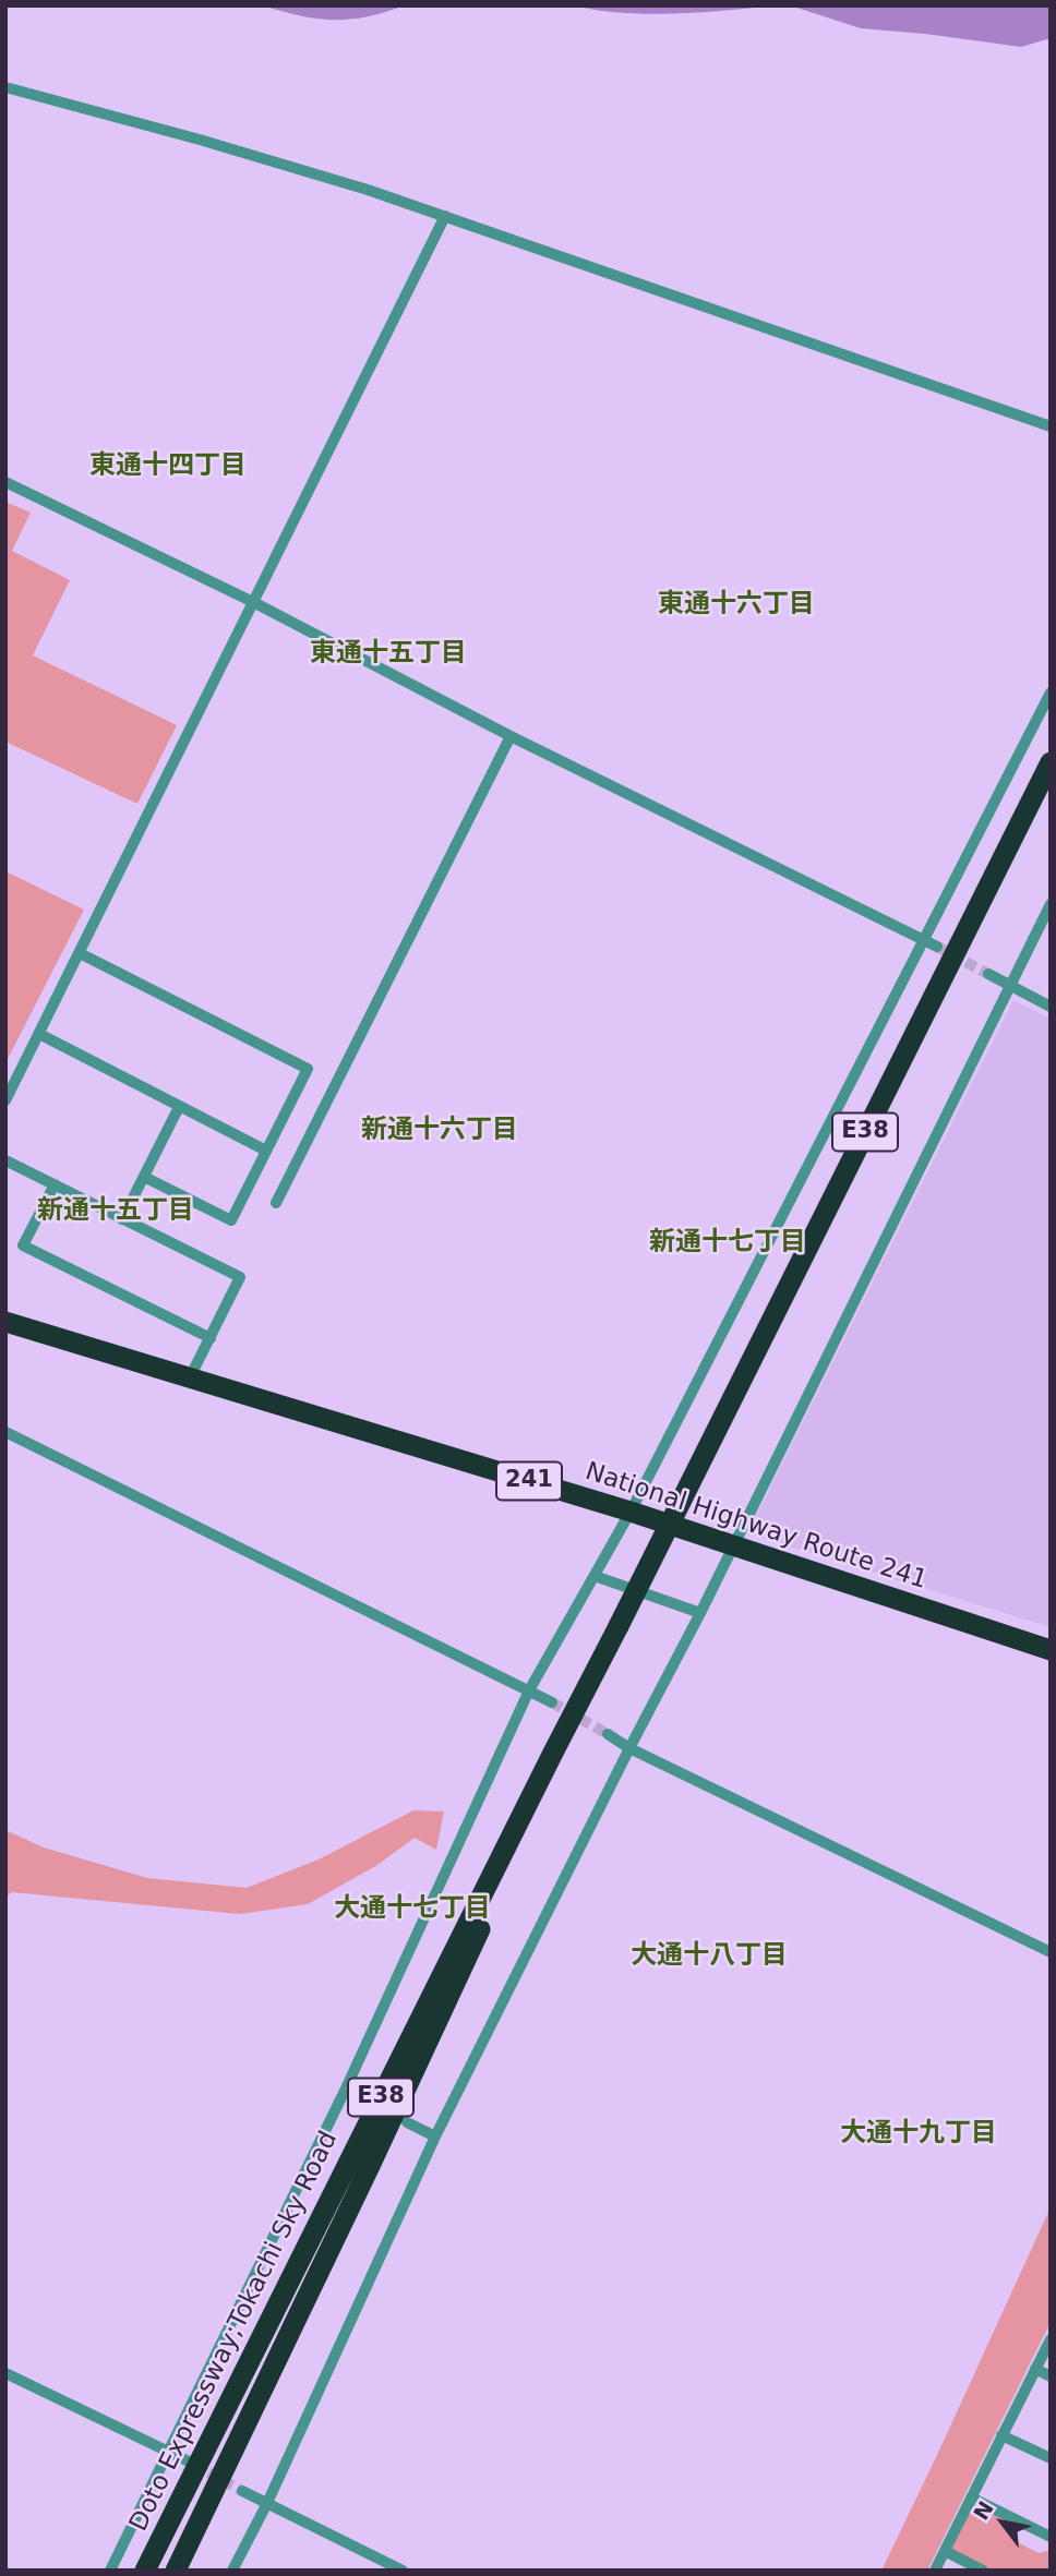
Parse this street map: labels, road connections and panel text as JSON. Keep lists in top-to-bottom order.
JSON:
{
  "streets": {
    "highway": [
      "E38",
      "241",
      "National Highway Route 241",
      "Doto Expressway;Tokachi Sky Road"
    ]
  },
  "districts": [
    "東通十四丁目",
    "東通十六丁目",
    "東通十五丁目",
    "新通十六丁目",
    "新通十五丁目",
    "新通十七丁目",
    "大通十七丁目",
    "大通十八丁目",
    "大通十九丁目"
  ],
  "north": "top left"
}
